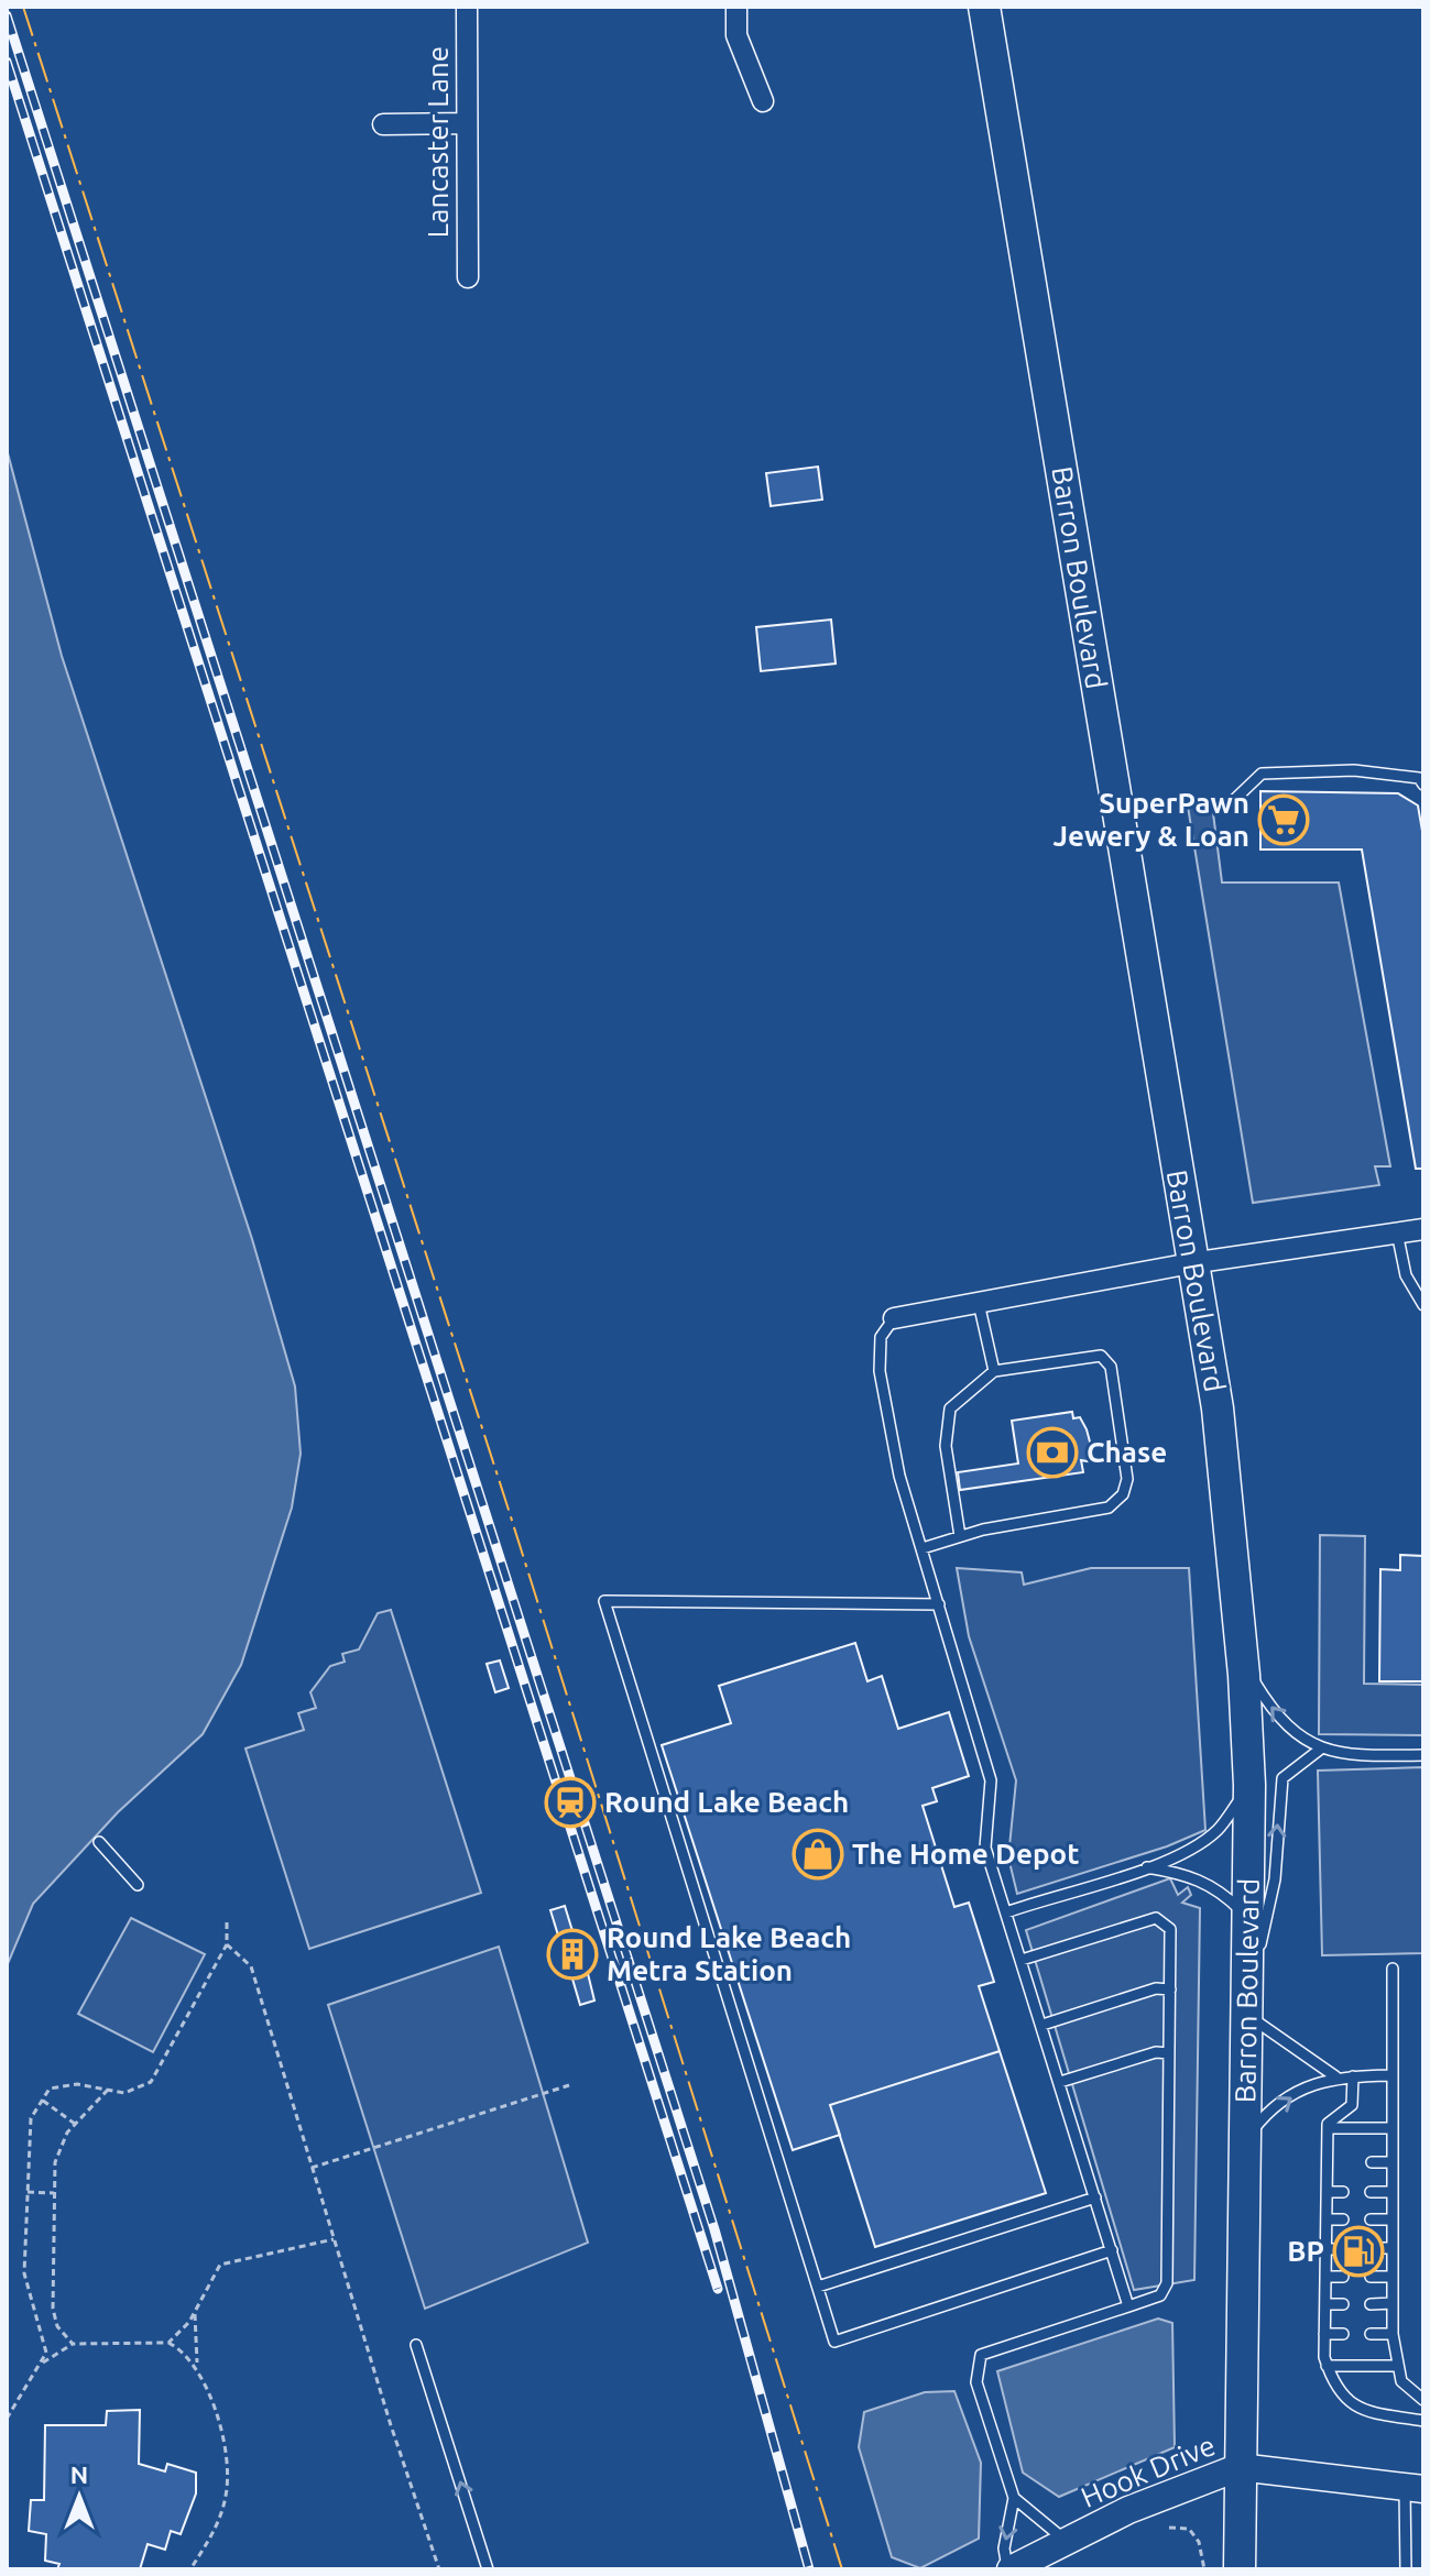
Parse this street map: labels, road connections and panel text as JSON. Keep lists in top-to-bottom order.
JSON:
{
  "streets": {
    "main road": ["Barron Boulevard"],
    "street": ["Lancaster Lane", "Hook Drive"]
  },
  "crossings": [
    ["Barron Boulevard", "Hook Drive"]
  ],
  "places": {
    "supermarket": ["SuperPawn Jewery & Loan"],
    "bank": ["Chase"],
    "station": ["Round Lake Beach"],
    "shop": ["The Home Depot"],
    "building": ["Round Lake Beach Metra Station"],
    "fuel station": ["BP"]
  },
  "north": "top"
}
